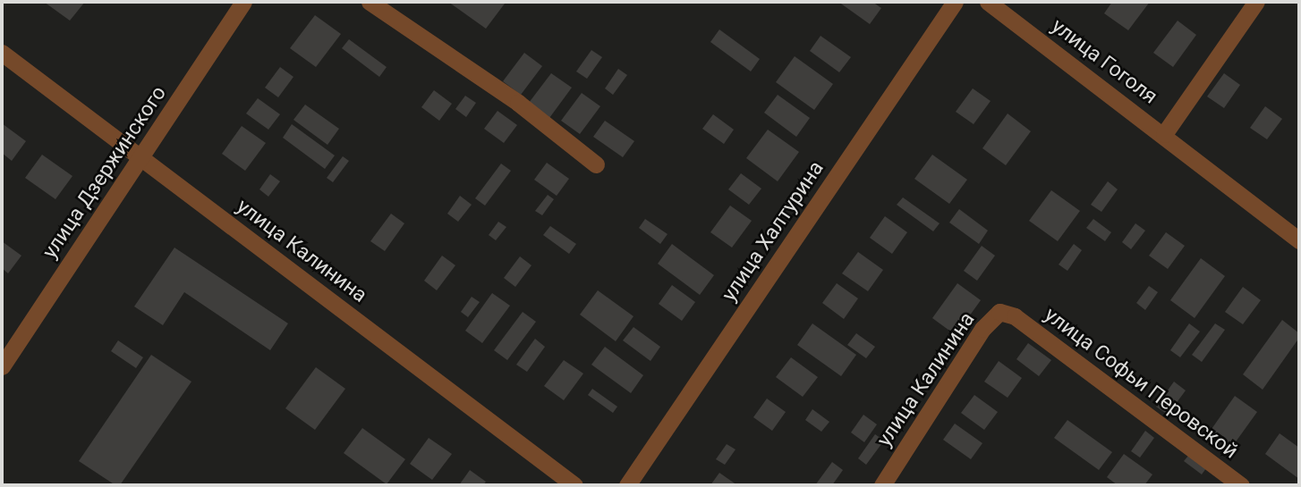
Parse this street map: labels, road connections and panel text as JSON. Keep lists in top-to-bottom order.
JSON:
{
  "streets": {
    "street": [
      "улица Гоголя",
      "улица Дзержинского",
      "улица Халтурина",
      "улица Калинина",
      "улица Софьи Перовской"
    ]
  },
  "crossings": [
    ["улица Дзержинского", "улица Калинина"],
    ["улица Калинина", "улица Софьи Перовской"]
  ]
}
